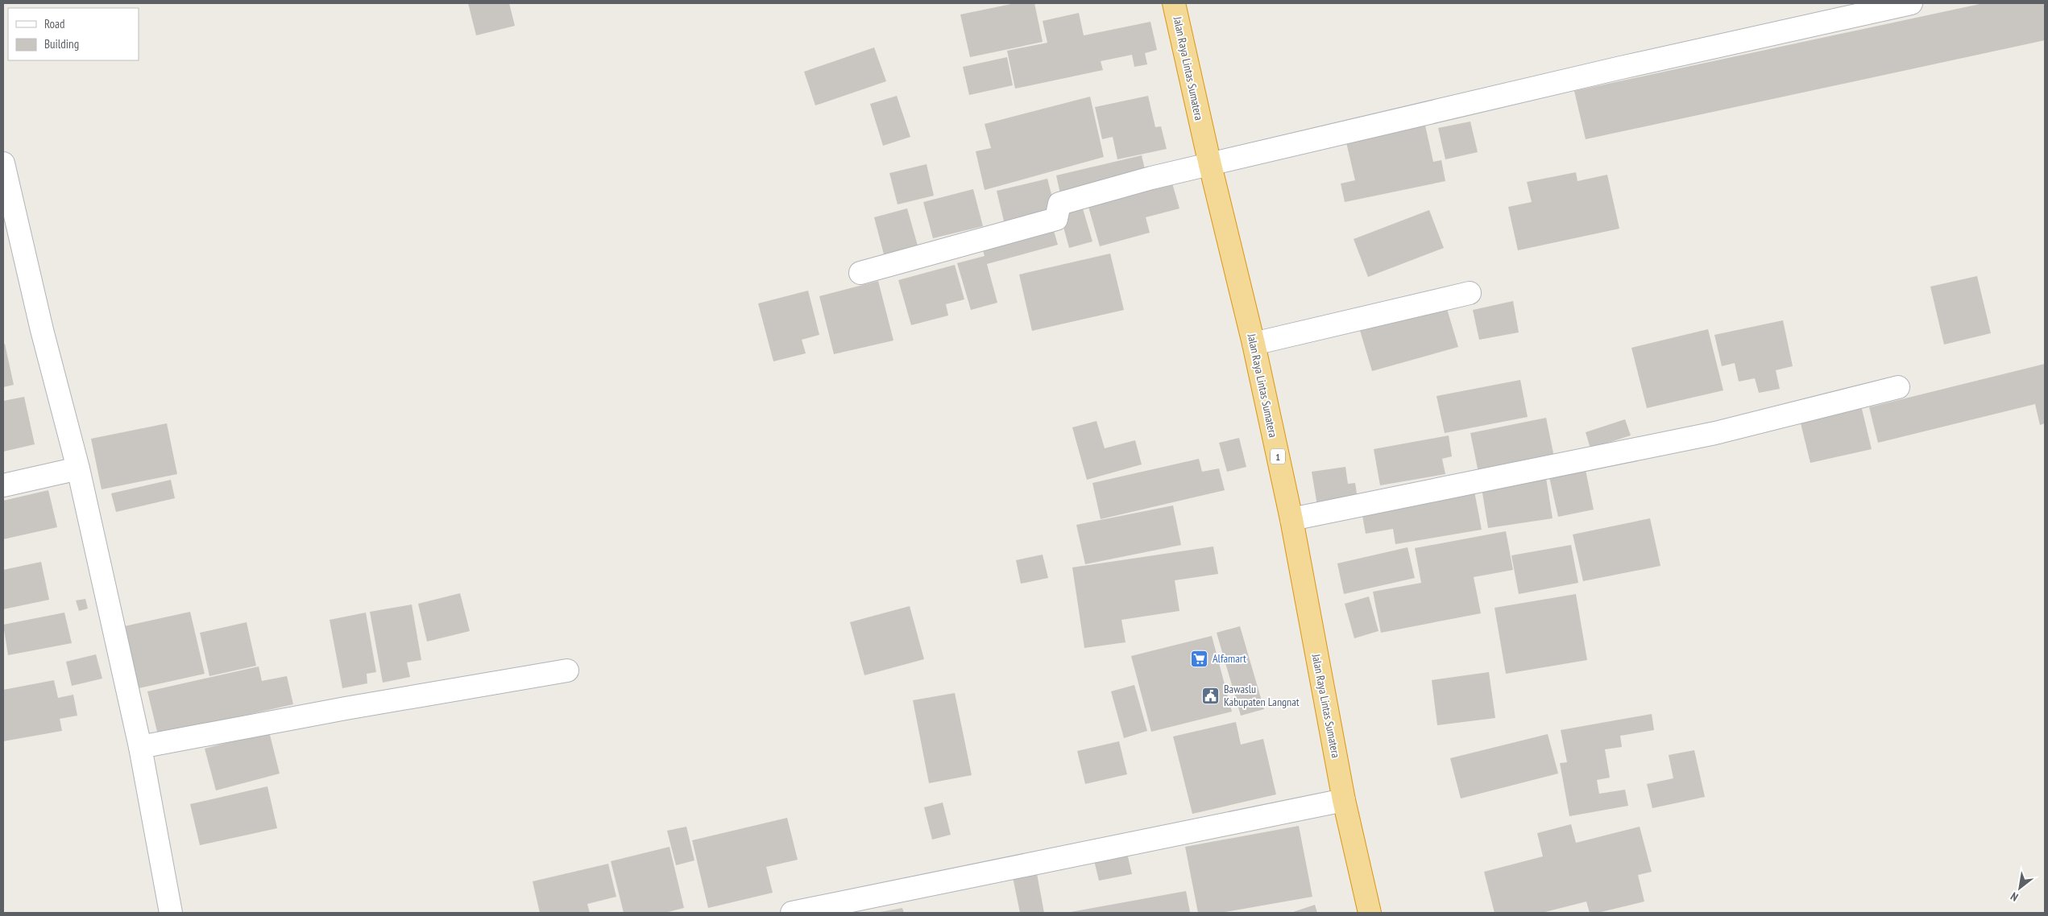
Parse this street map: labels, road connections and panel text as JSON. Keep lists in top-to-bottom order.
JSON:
{
  "streets": {
    "highway": ["Jalan Raya Lintas Sumatera", "1"]
  },
  "places": {
    "supermarket": ["Alfamart"],
    "public building": ["Bawaslu Kabupaten Langnat"]
  },
  "legend": ["Road", "Building"],
  "north": "bottom left"
}
